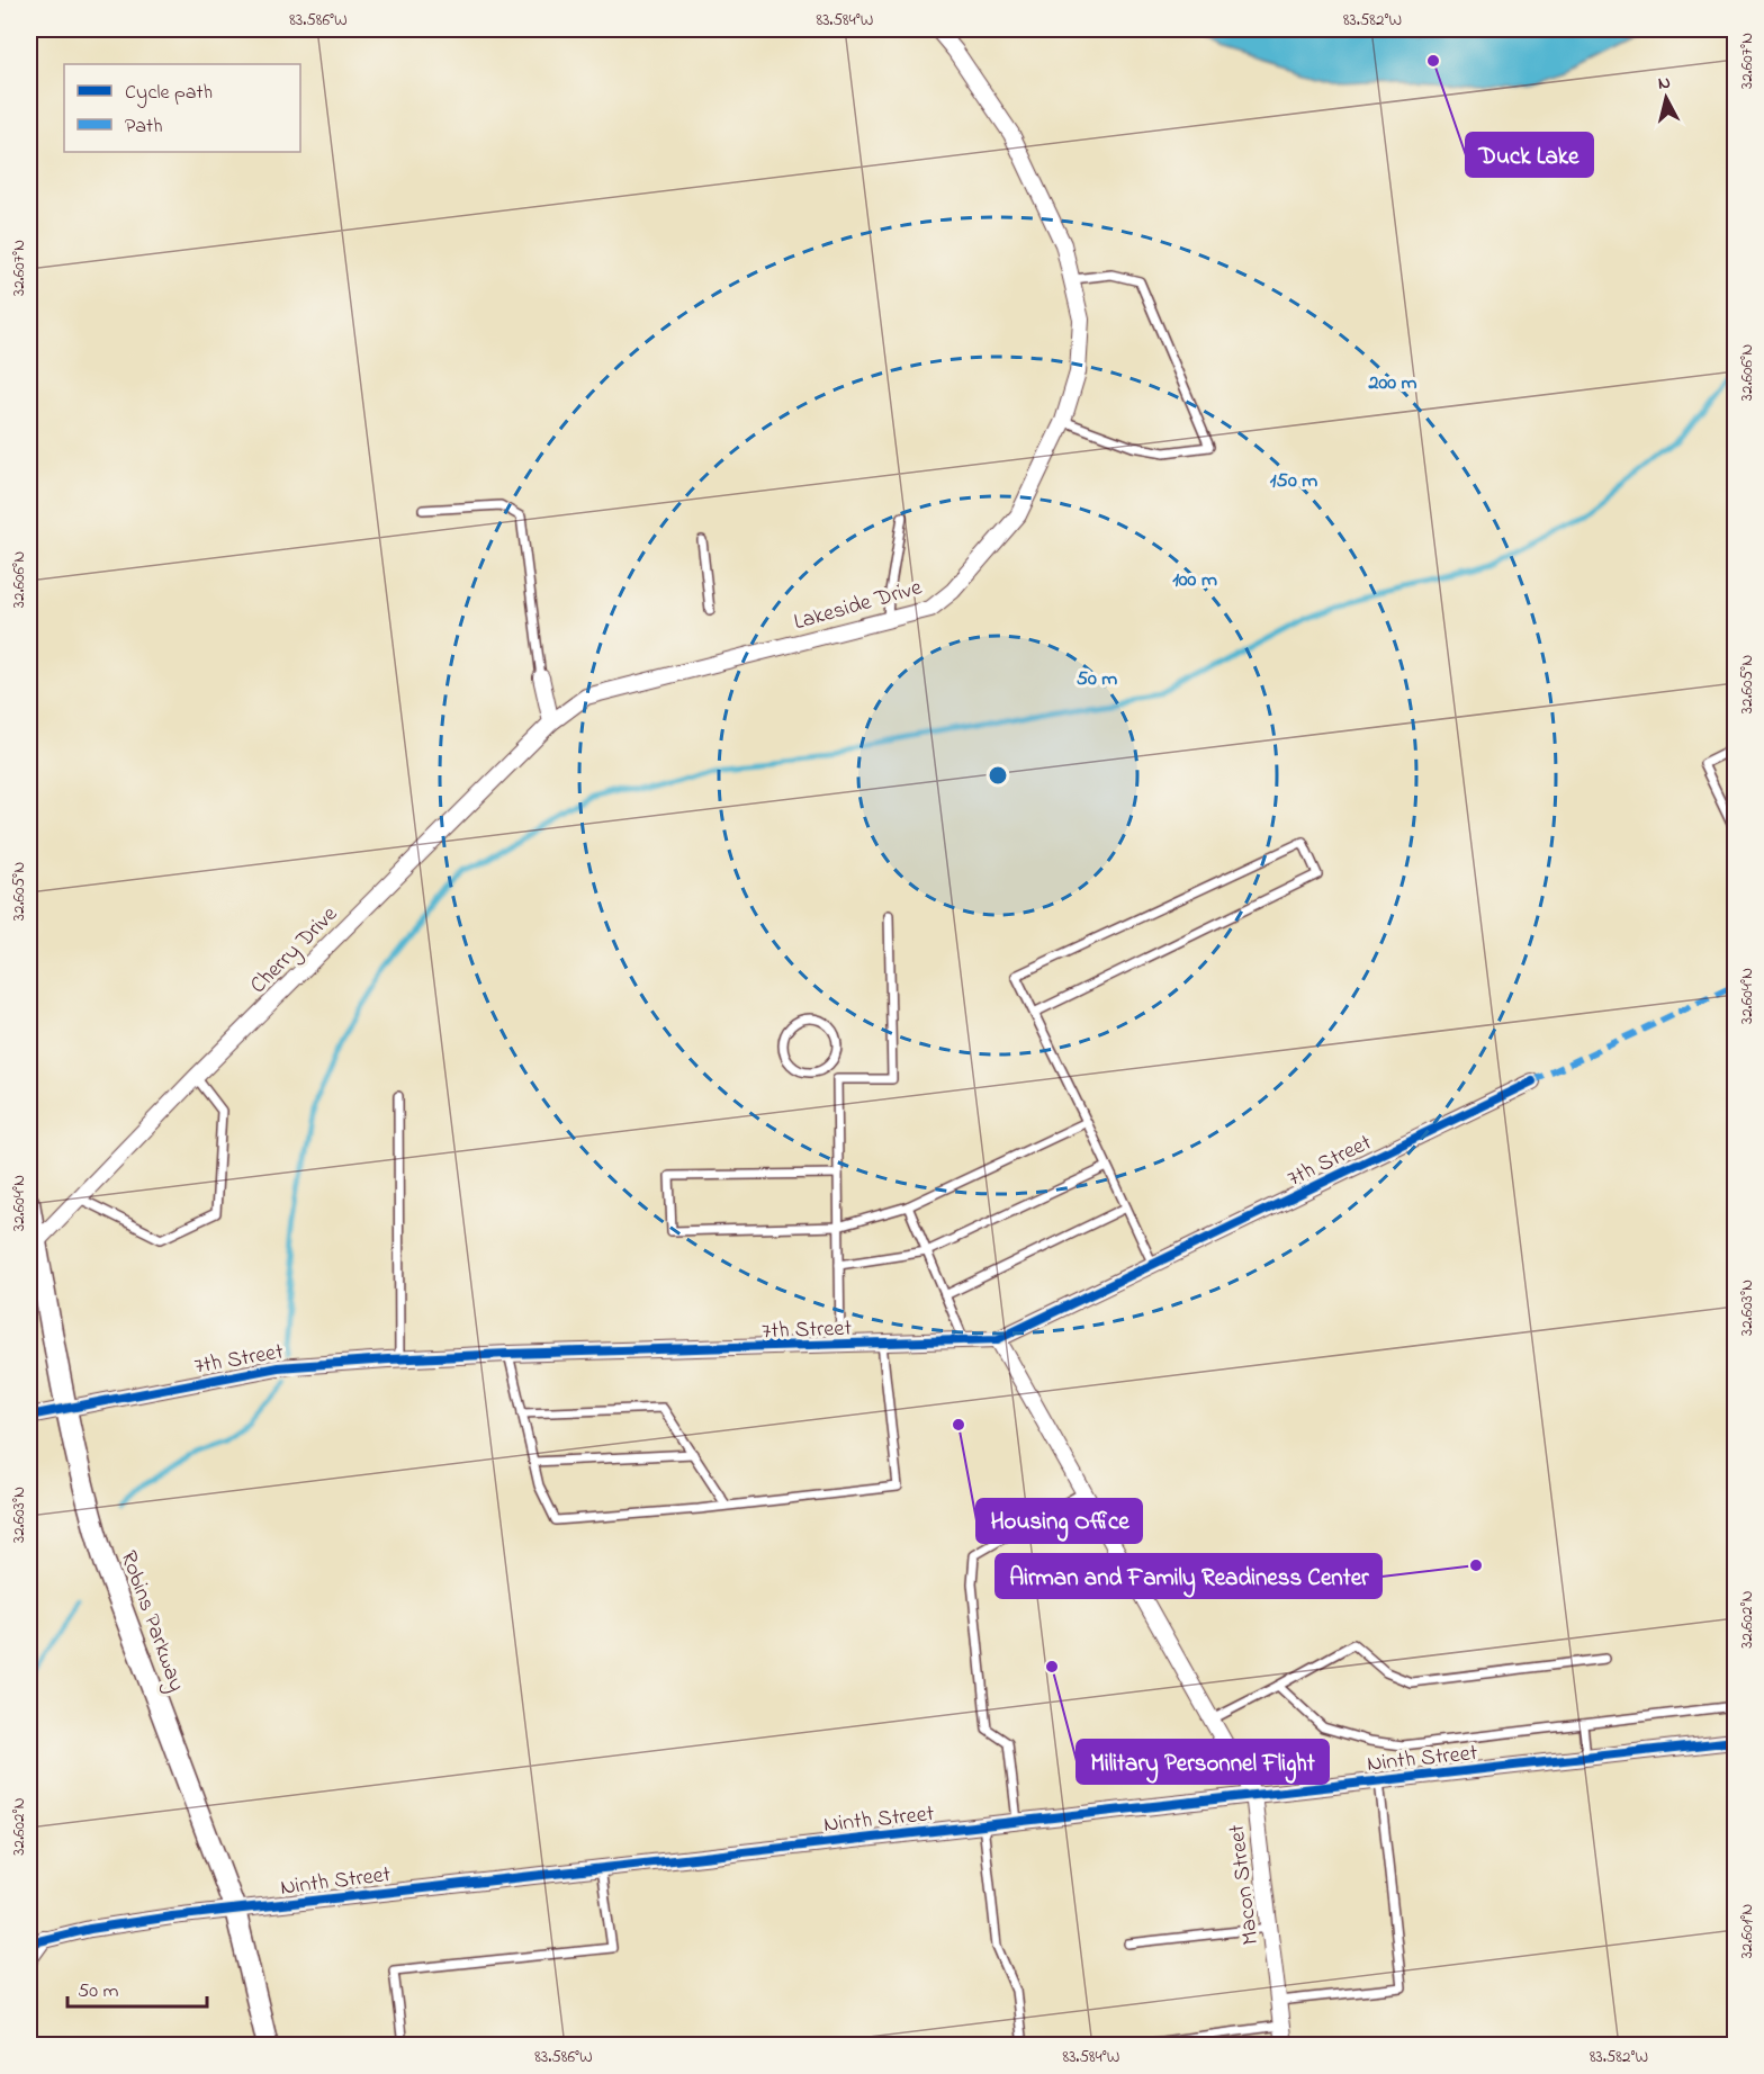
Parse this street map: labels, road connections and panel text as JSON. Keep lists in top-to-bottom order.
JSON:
{
  "streets": {
    "street": [
      "Lakeside Drive",
      "Cherry Drive",
      "7th Street",
      "Robins Parkway",
      "Ninth Street",
      "Macon Street"
    ]
  },
  "crossings": [
    ["Lakeside Drive", "Cherry Drive"],
    ["Cherry Drive", "Robins Parkway"],
    ["7th Street", "Robins Parkway"],
    ["7th Street", "Macon Street"],
    ["Robins Parkway", "Ninth Street"],
    ["Ninth Street", "Macon Street"]
  ],
  "places": [
    "Duck Lake",
    "Housing Office",
    "Airman and Family Readiness Center",
    "Military Personnel Flight"
  ],
  "legend": ["Cycle path", "Path"],
  "scale_bar": "50 m",
  "north": "top",
  "coordinates": [
    "83.586°W",
    "83.584°W",
    "83.582°W",
    "32.607°N",
    "32.606°N",
    "32.605°N",
    "32.604°N",
    "32.603°N",
    "32.602°N",
    "32.601°N"
  ],
  "rings": [
    "200 m",
    "150 m",
    "100 m",
    "50 m"
  ]
}
